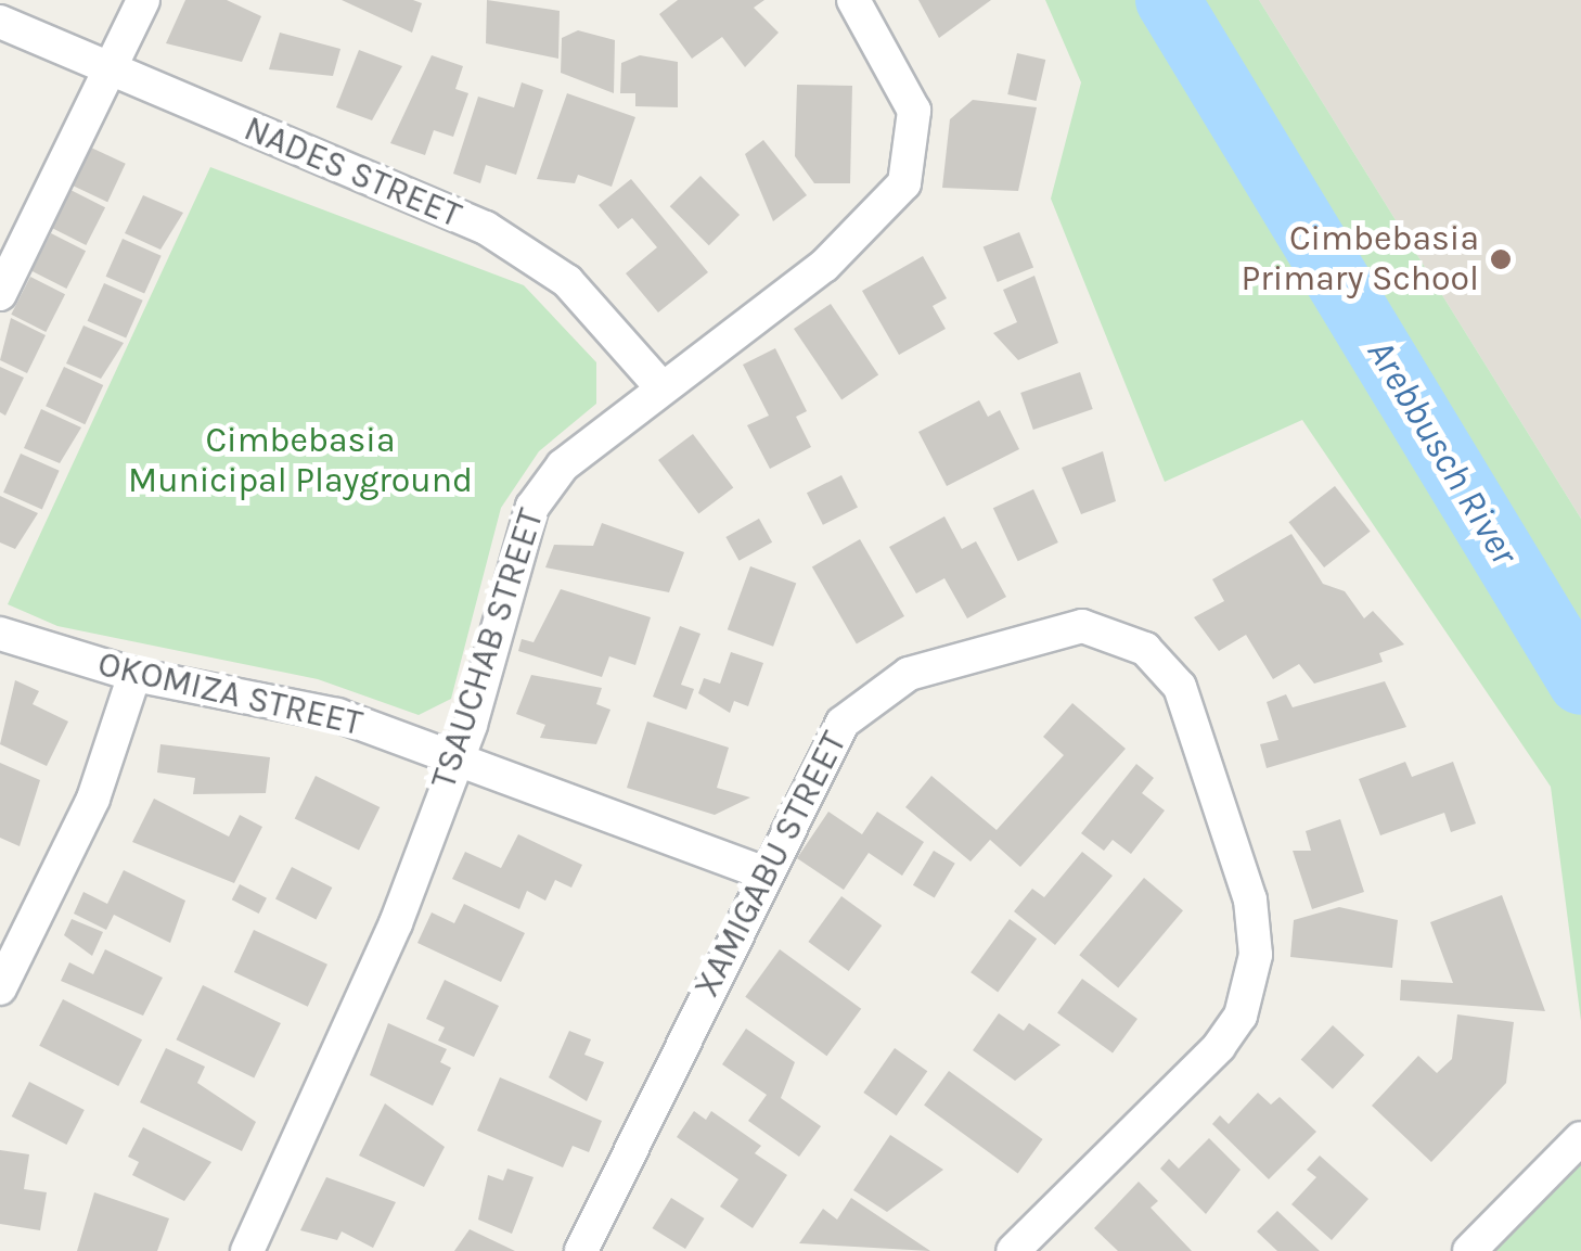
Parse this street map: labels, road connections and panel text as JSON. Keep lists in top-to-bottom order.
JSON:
{
  "streets": {
    "street": [
      "NADES STREET",
      "TSAUCHAB STREET",
      "OKOMIZA STREET",
      "XAMIGABU STREET"
    ]
  },
  "crossings": [
    ["NADES STREET", "TSAUCHAB STREET"],
    ["TSAUCHAB STREET", "OKOMIZA STREET"],
    ["OKOMIZA STREET", "XAMIGABU STREET"]
  ],
  "water": ["Arebbusch River"],
  "parks": ["Cimbebasia Municipal Playground"],
  "places": ["Cimbebasia Primary School"]
}
